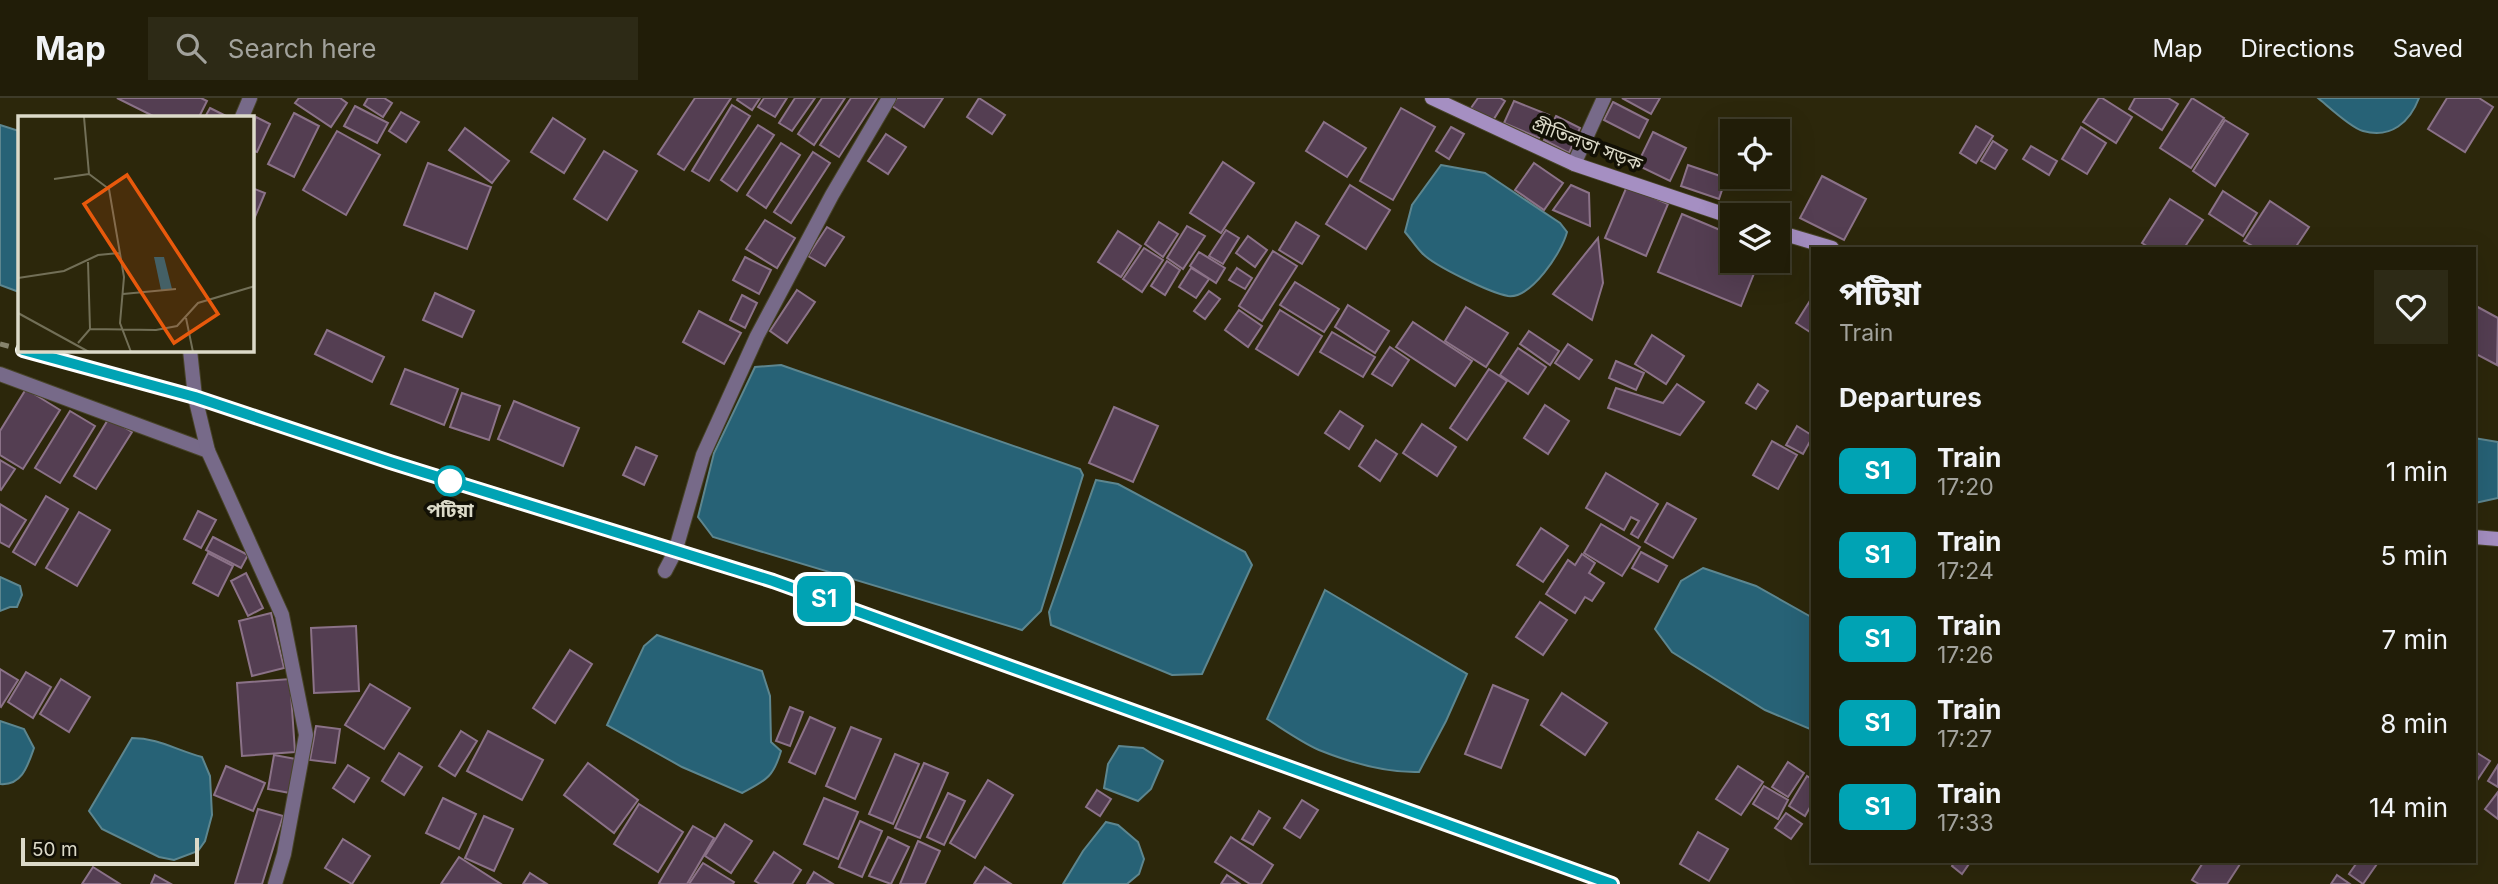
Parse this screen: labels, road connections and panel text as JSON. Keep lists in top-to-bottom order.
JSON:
{
  "streets": {
    "main road": ["প্রীতিলতা সড়ক"]
  },
  "places": ["পটিয়া"],
  "scale_bar": "50 m",
  "page": {
    "header": "Map",
    "search": "Search here",
    "nav": ["Map", "Directions", "Saved"],
    "on_map": "S1",
    "heading": [
      ["পটিয়া", "Train"],
      "Departures"
    ],
    "list": [
      {
        "mark": "S1",
        "name": "Train",
        "note": "17:20",
        "value": "1 min"
      },
      {
        "mark": "S1",
        "name": "Train",
        "note": "17:24",
        "value": "5 min"
      },
      {
        "mark": "S1",
        "name": "Train",
        "note": "17:26",
        "value": "7 min"
      },
      {
        "mark": "S1",
        "name": "Train",
        "note": "17:27",
        "value": "8 min"
      },
      {
        "mark": "S1",
        "name": "Train",
        "note": "17:33",
        "value": "14 min"
      }
    ],
    "scale": "50 m"
  }
}
